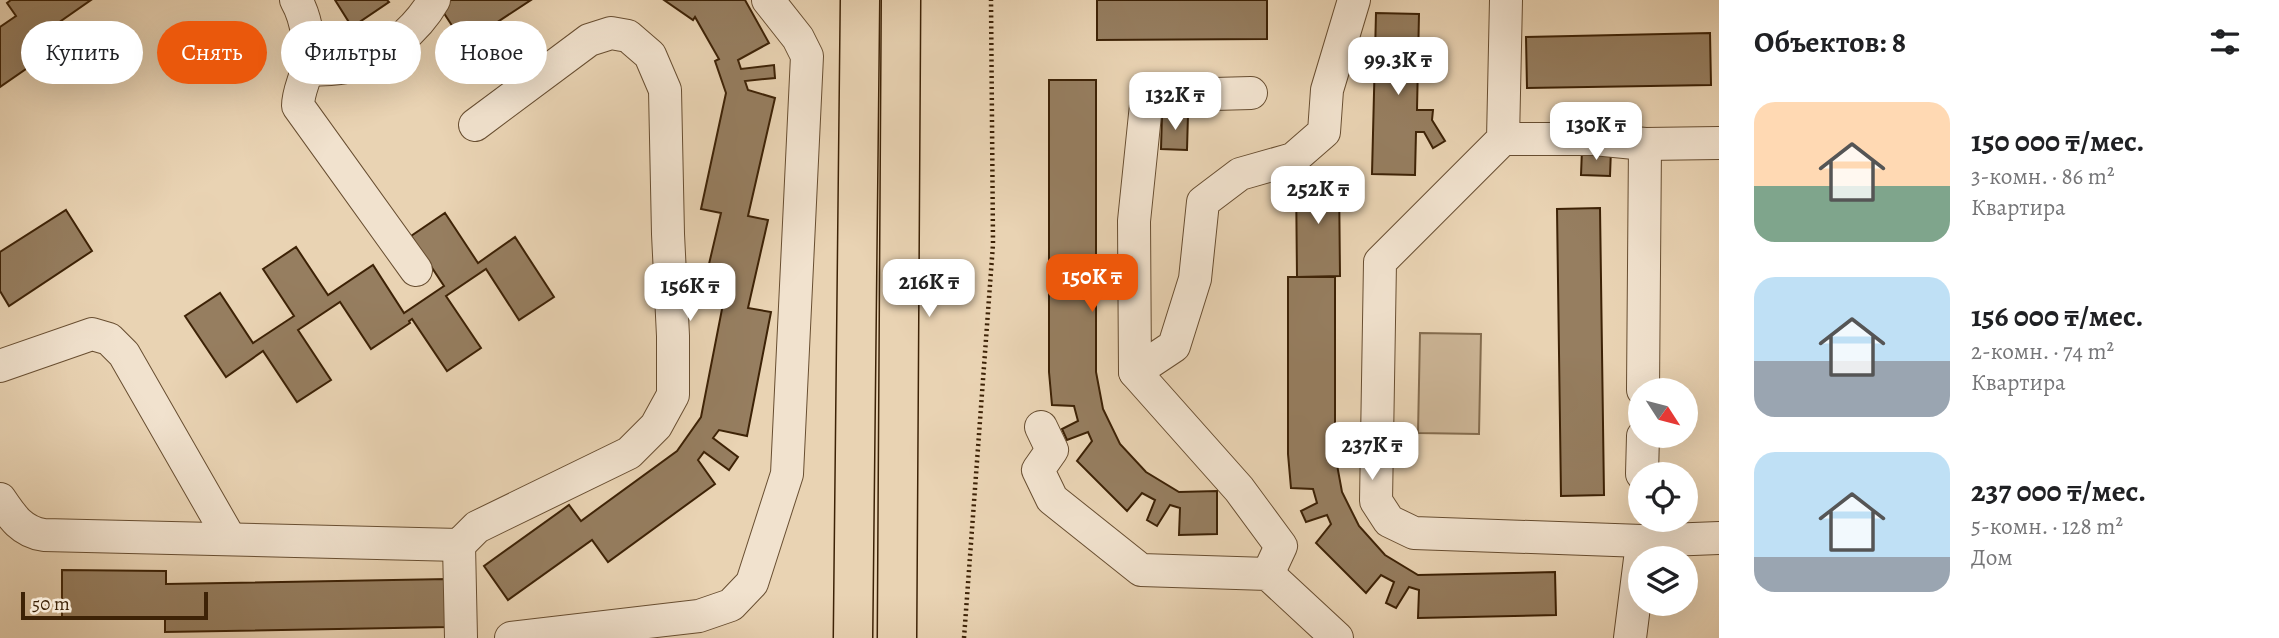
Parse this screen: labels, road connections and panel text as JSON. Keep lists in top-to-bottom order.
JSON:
{
  "scale_bar": "50 m",
  "north": "bottom right",
  "page": {
    "heading": "Объектов: 8",
    "chip": [
      "Купить",
      "Снять",
      "Фильтры",
      "Новое"
    ],
    "price": [
      "99.3K ₸",
      "132K ₸",
      "130K ₸",
      "252K ₸",
      "150K ₸",
      "216K ₸",
      "156K ₸",
      "237K ₸"
    ],
    "list": [
      {
        "name": "150 000 ₸/мес.",
        "note": "3-комн. · 86 m² · Квартира"
      },
      {
        "name": "156 000 ₸/мес.",
        "note": "2-комн. · 74 m² · Квартира"
      },
      {
        "name": "237 000 ₸/мес.",
        "note": "5-комн. · 128 m² · Дом"
      }
    ],
    "scale": "50 m"
  }
}
